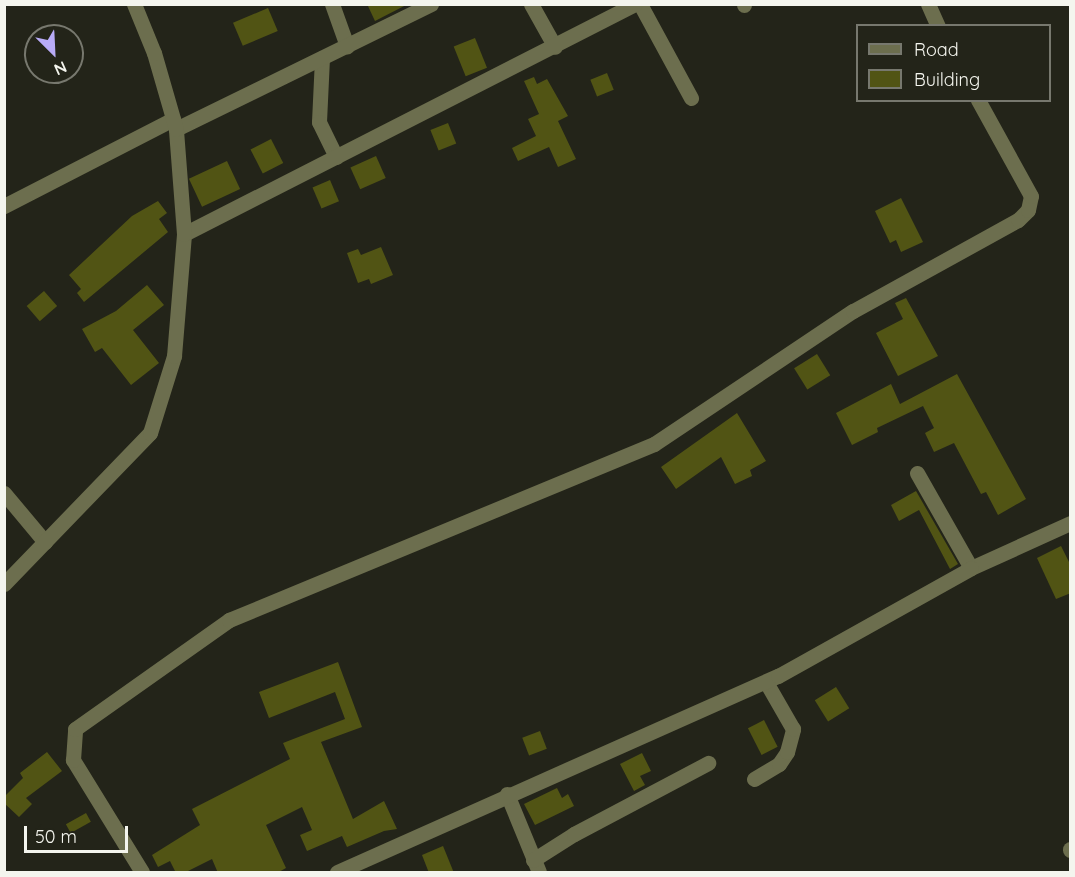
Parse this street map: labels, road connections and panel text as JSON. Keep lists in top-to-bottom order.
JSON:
{
  "legend": ["Road", "Building"],
  "scale_bar": "50 m",
  "north": "bottom right"
}
